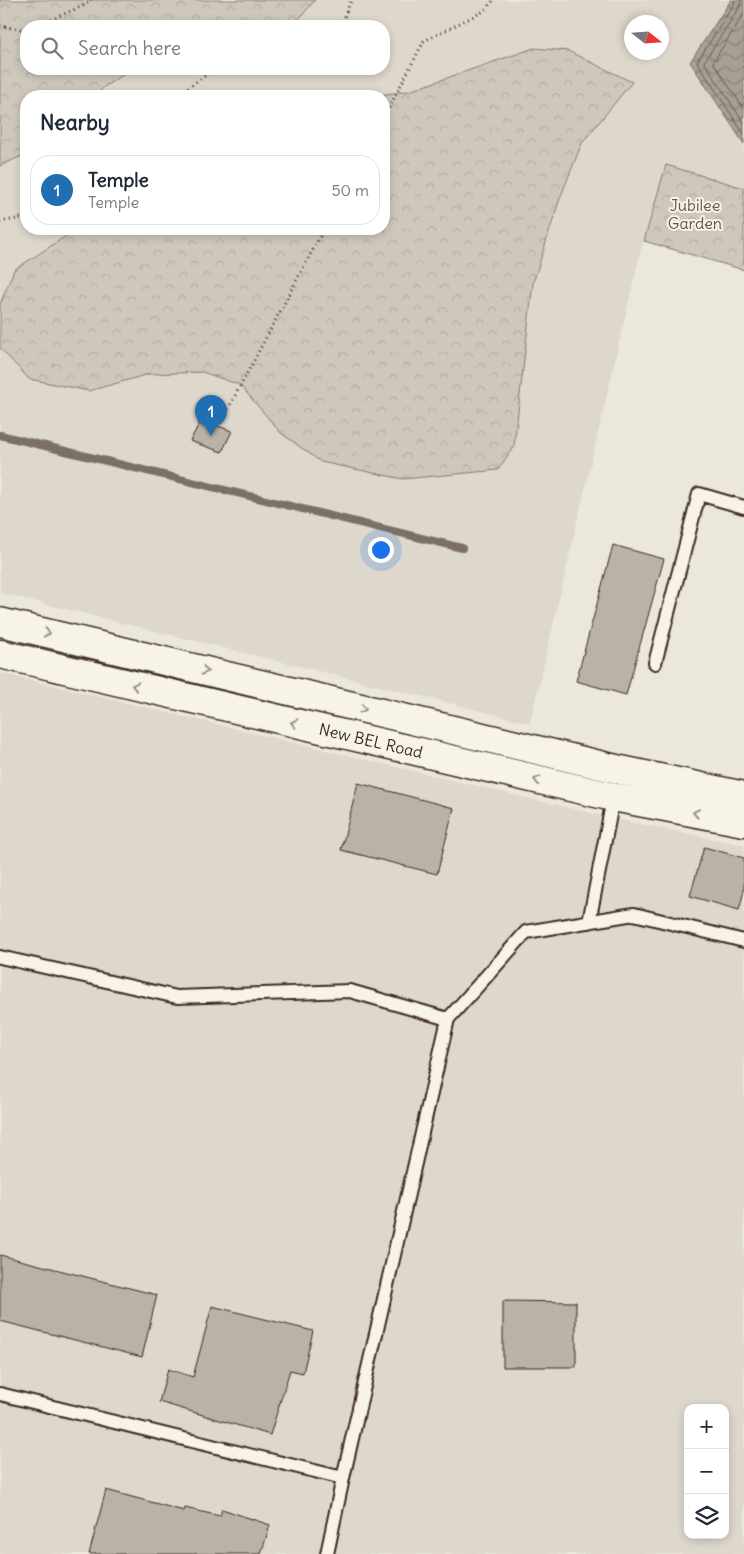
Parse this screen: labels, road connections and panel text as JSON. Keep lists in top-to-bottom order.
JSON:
{
  "streets": {
    "main road": ["New BEL Road"]
  },
  "parks": ["Jubilee Garden"],
  "north": "right",
  "page": {
    "search": "Search here",
    "heading": "Nearby",
    "list": [
      {
        "mark": "1",
        "name": "Temple",
        "note": "Temple",
        "value": "50 m"
      }
    ],
    "pins": "1",
    "map_buttons": ["+", "−"]
  }
}
